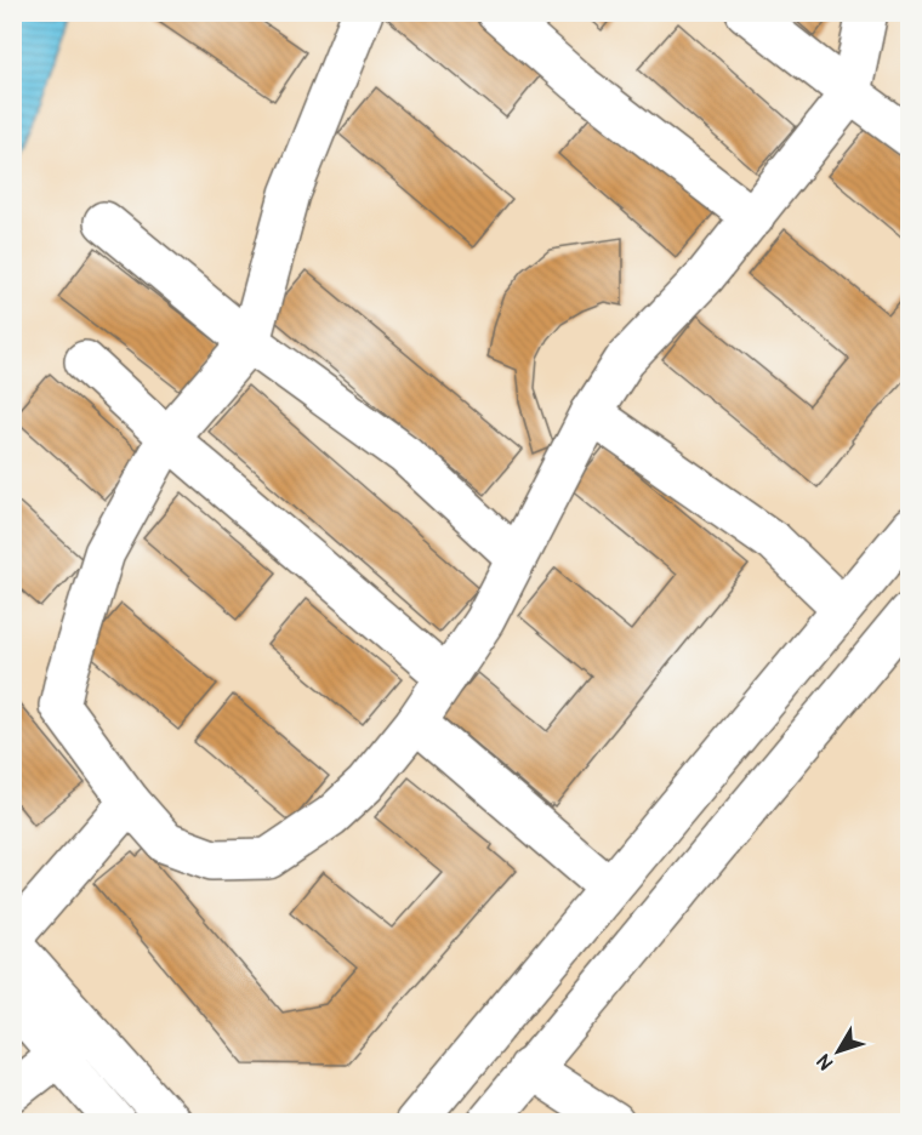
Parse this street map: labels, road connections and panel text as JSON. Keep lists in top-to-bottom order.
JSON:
{
  "north": "bottom left"
}
